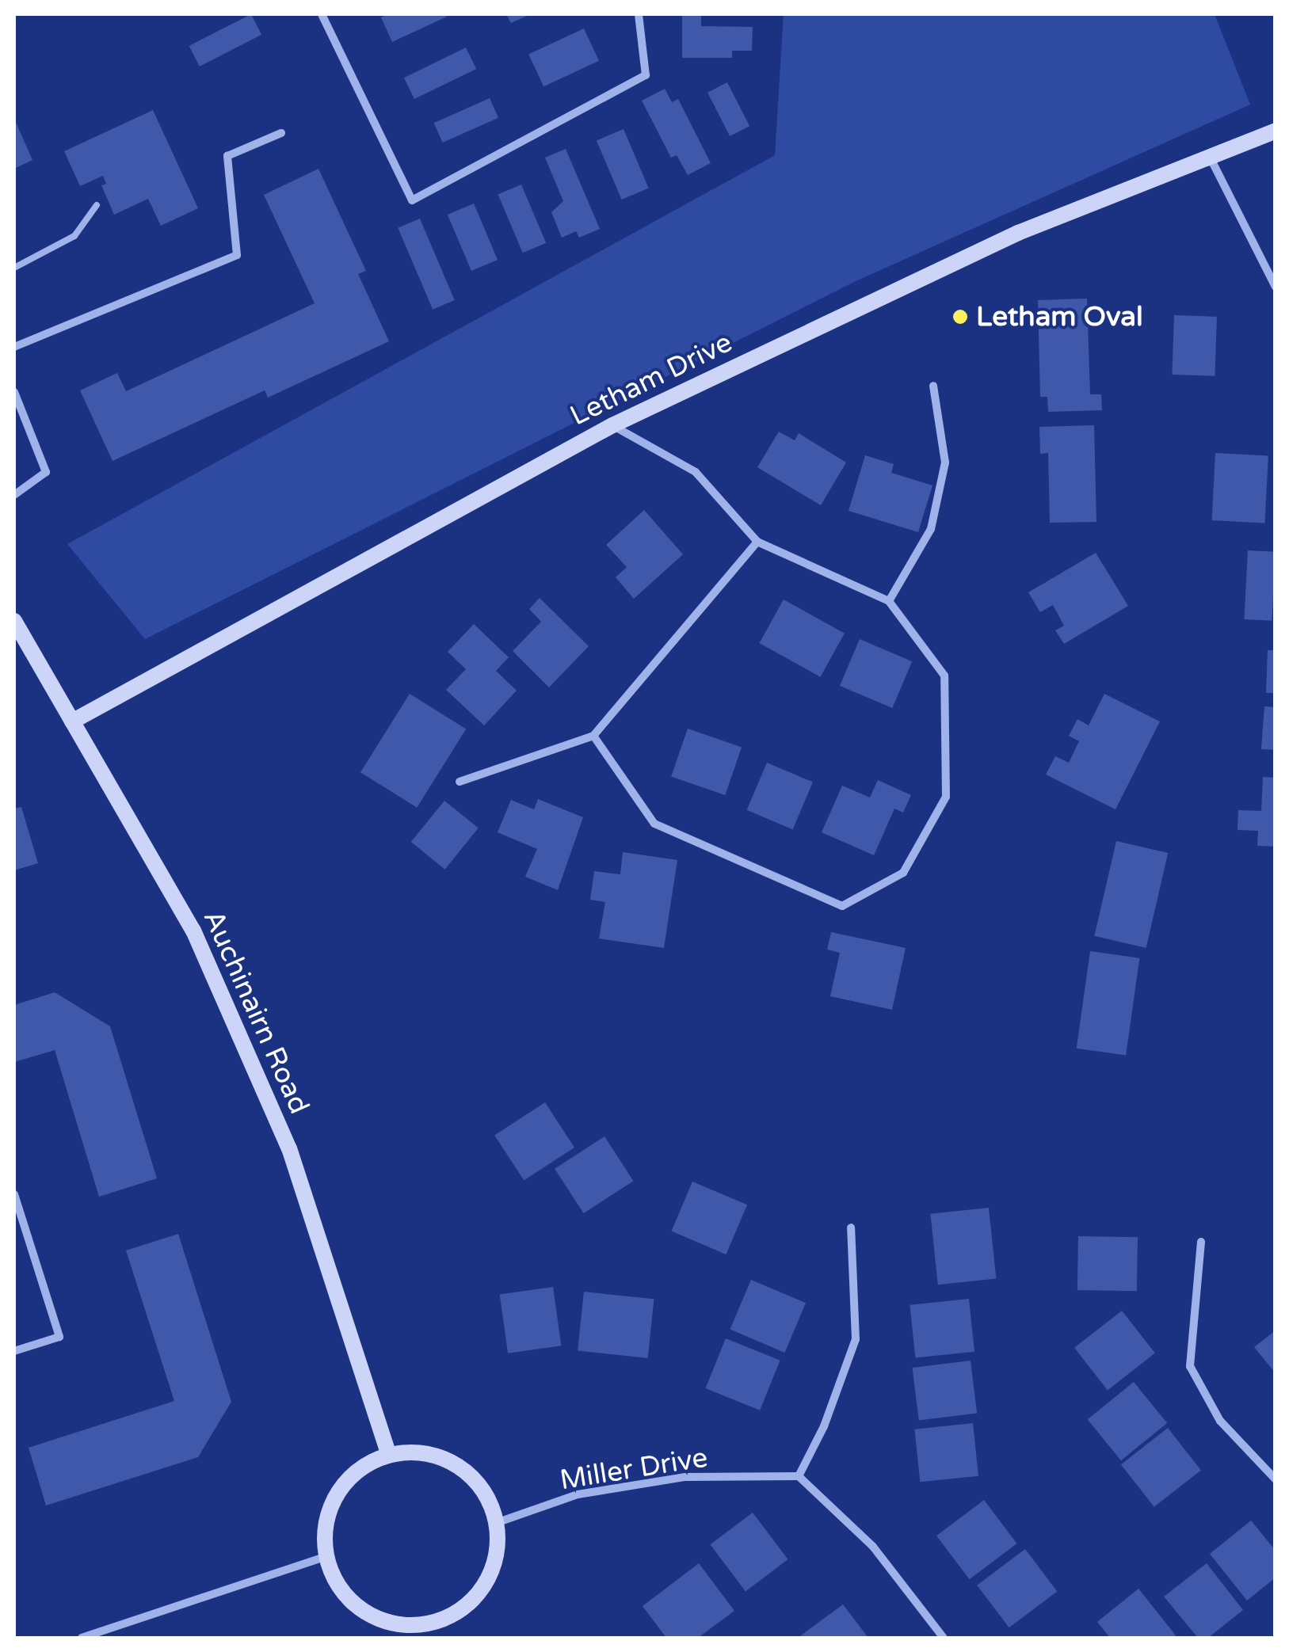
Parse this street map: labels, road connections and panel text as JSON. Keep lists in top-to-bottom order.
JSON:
{
  "streets": {
    "main road": ["Letham Drive", "Auchinairn Road"],
    "street": ["Miller Drive"]
  },
  "crossings": [
    ["Letham Drive", "Auchinairn Road"],
    ["Auchinairn Road", "Miller Drive"]
  ],
  "places": ["Letham Oval"]
}
